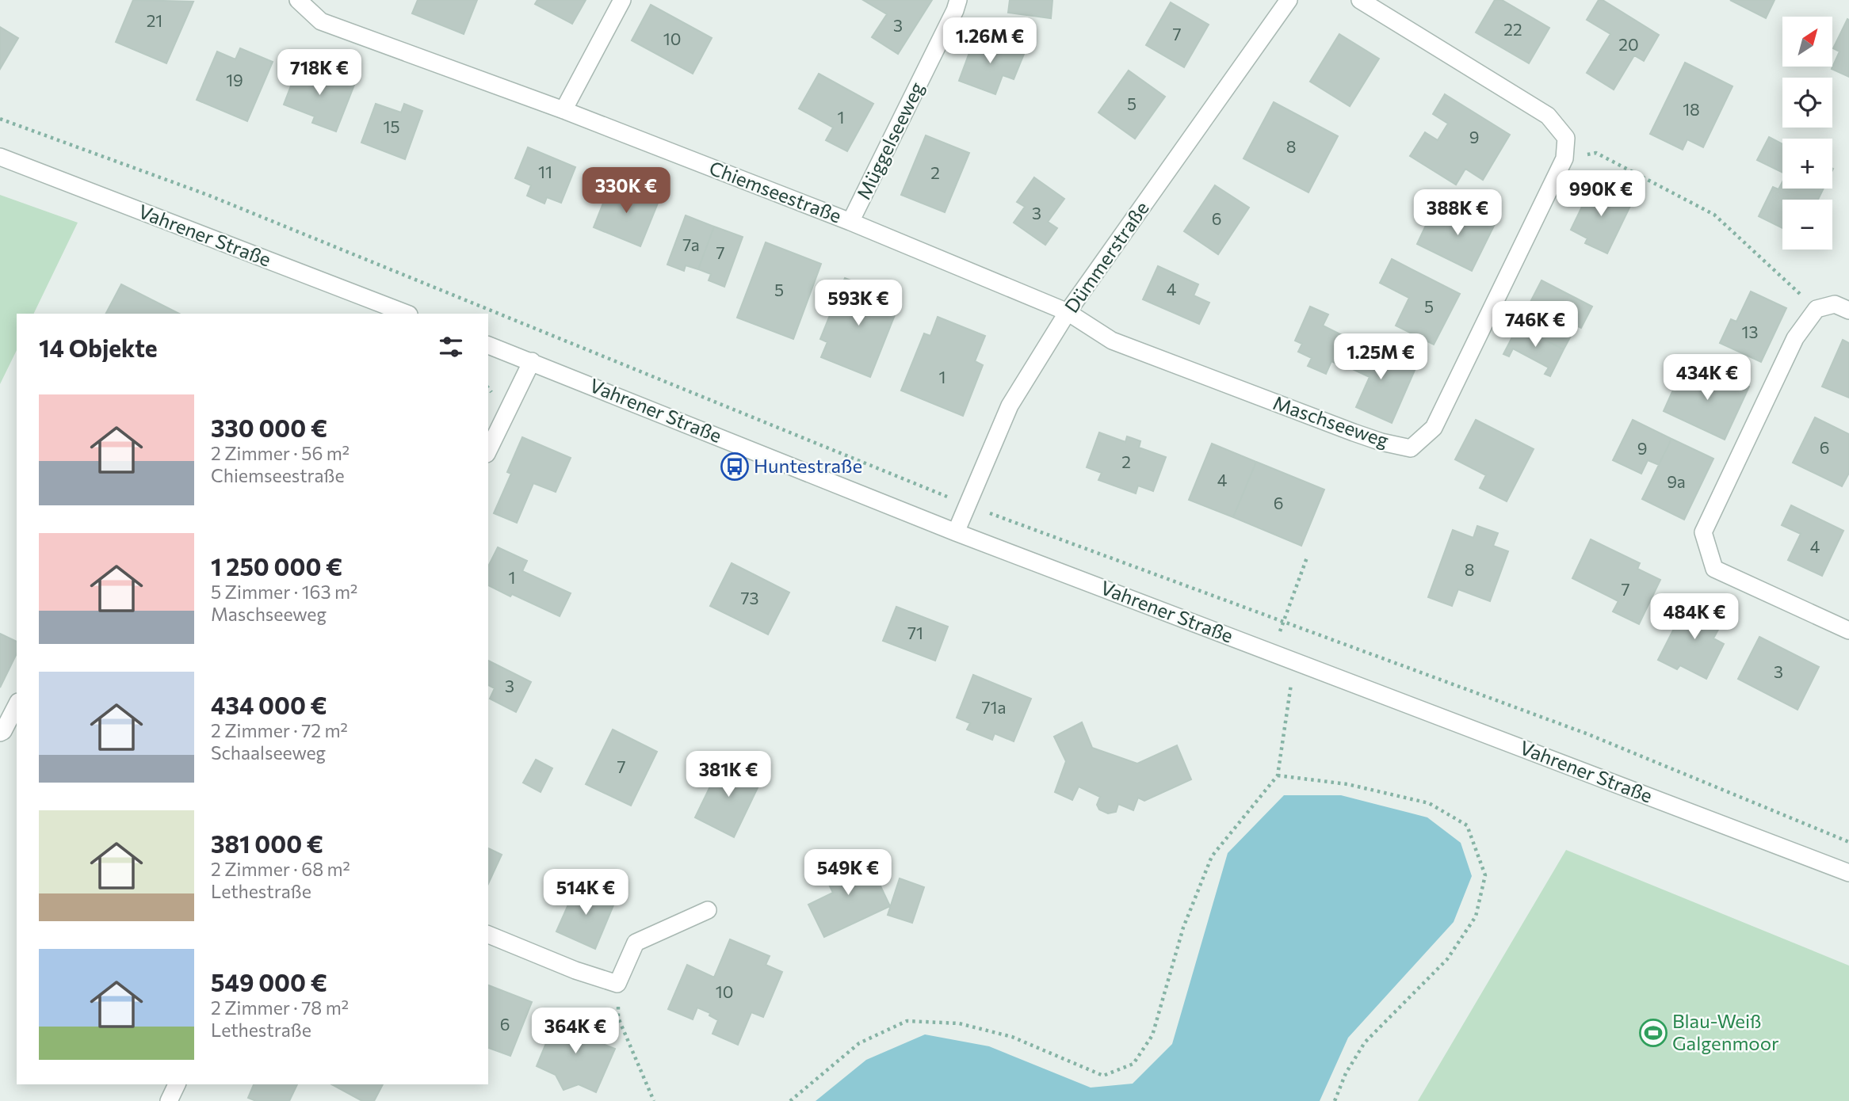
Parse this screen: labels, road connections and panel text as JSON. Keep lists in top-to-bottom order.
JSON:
{
  "streets": {
    "street": [
      "Müggelseeweg",
      "Chiemseestraße",
      "Vahrener Straße",
      "Dümmerstraße",
      "Maschseeweg"
    ]
  },
  "crossings": [
    ["Müggelseeweg", "Chiemseestraße"],
    ["Chiemseestraße", "Dümmerstraße"],
    ["Chiemseestraße", "Maschseeweg"],
    ["Vahrener Straße", "Dümmerstraße"],
    ["Dümmerstraße", "Maschseeweg"]
  ],
  "places": {
    "bus stop": ["Huntestraße"],
    "sports": ["Blau-Weiß Galgenmoor"]
  },
  "house_numbers": [
    "21",
    "3",
    "22",
    "7",
    "10",
    "20",
    "19",
    "5",
    "18",
    "1",
    "15",
    "9",
    "8",
    "11",
    "2",
    "3",
    "6",
    "7a",
    "7",
    "4",
    "5",
    "5",
    "13",
    "1",
    "6",
    "9",
    "2",
    "4",
    "9a",
    "6",
    "4",
    "8",
    "1",
    "7",
    "73",
    "71",
    "3",
    "3",
    "71a",
    "7",
    "10",
    "6"
  ],
  "north": "top right",
  "page": {
    "map_buttons": ["+", "−"],
    "price": [
      "1.26M €",
      "718K €",
      "330K €",
      "990K €",
      "388K €",
      "593K €",
      "746K €",
      "1.25M €",
      "434K €",
      "484K €",
      "381K €",
      "549K €",
      "514K €",
      "364K €"
    ],
    "heading": "14 Objekte",
    "list": [
      {
        "name": "330 000 €",
        "note": "2 Zimmer · 56 m² · Chiemseestraße"
      },
      {
        "name": "1 250 000 €",
        "note": "5 Zimmer · 163 m² · Maschseeweg"
      },
      {
        "name": "434 000 €",
        "note": "2 Zimmer · 72 m² · Schaalseeweg"
      },
      {
        "name": "381 000 €",
        "note": "2 Zimmer · 68 m² · Lethestraße"
      },
      {
        "name": "549 000 €",
        "note": "2 Zimmer · 78 m² · Lethestraße"
      }
    ]
  }
}
